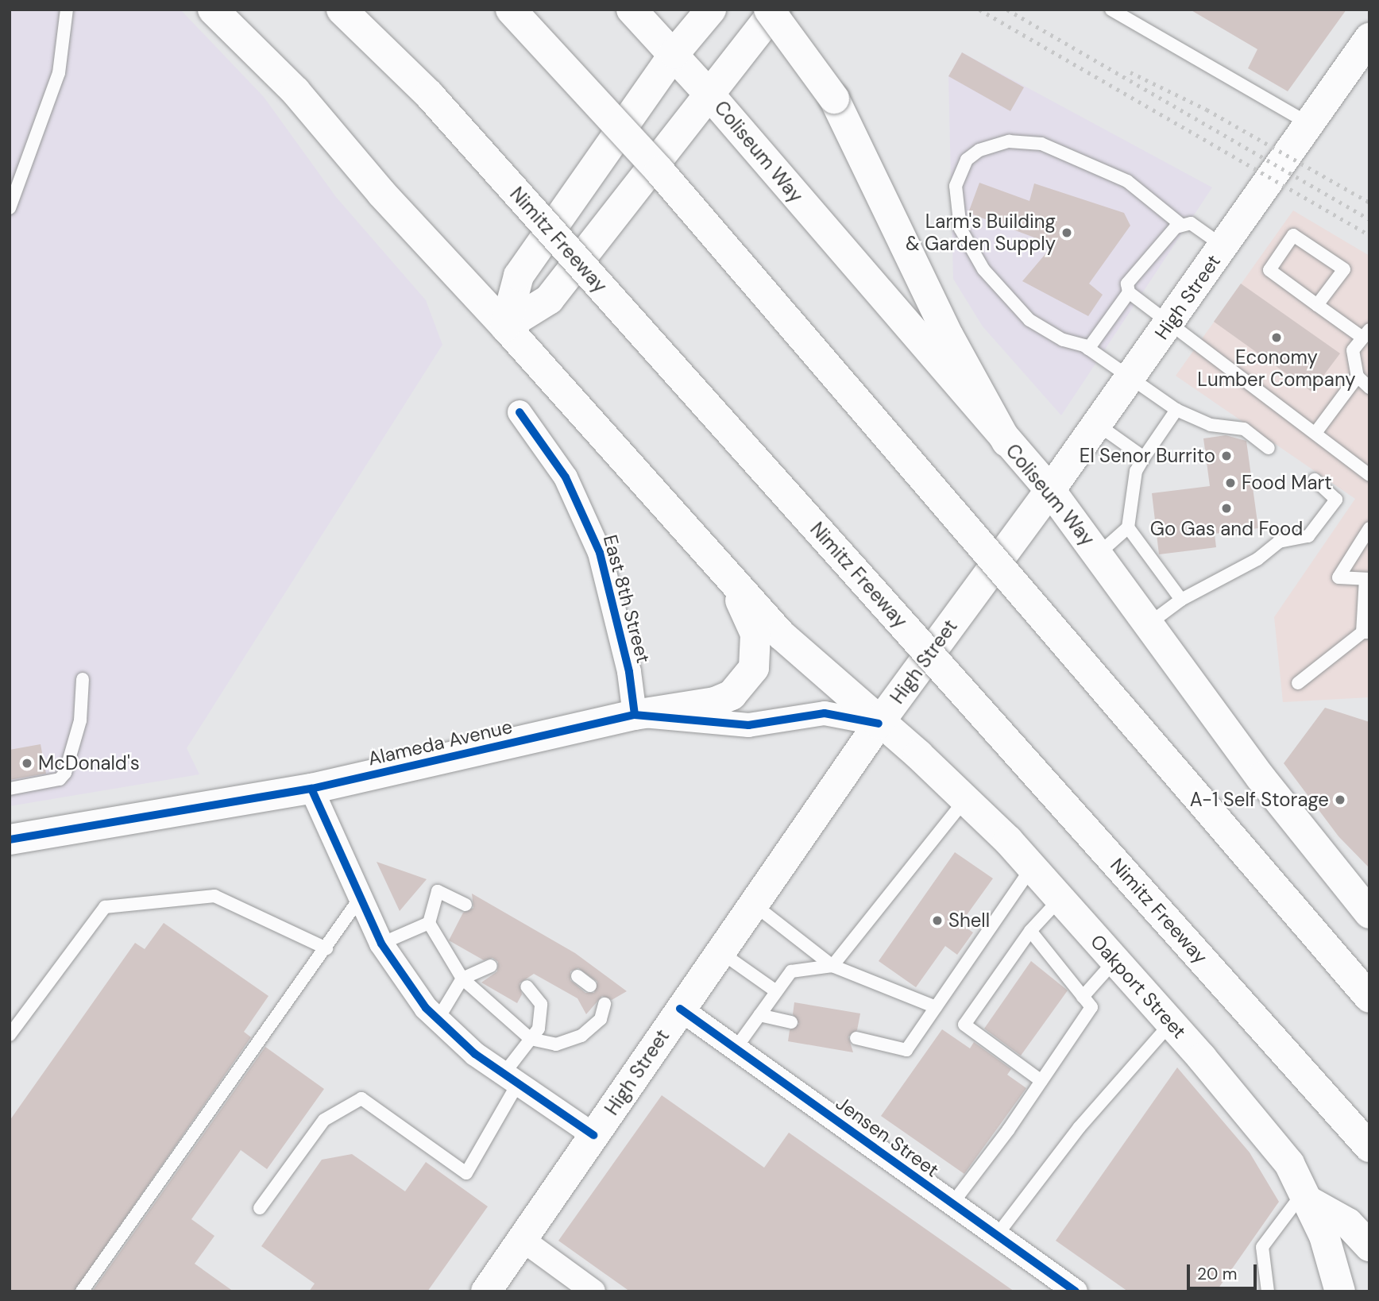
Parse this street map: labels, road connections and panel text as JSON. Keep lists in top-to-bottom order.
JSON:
{
  "streets": {
    "main road": [
      "Coliseum Way",
      "Nimitz Freeway",
      "High Street",
      "Alameda Avenue",
      "Oakport Street"
    ],
    "street": ["East 8th Street", "Jensen Street"]
  },
  "crossings": [
    ["Coliseum Way", "High Street"],
    ["High Street", "Alameda Avenue"],
    ["High Street", "Oakport Street"],
    ["High Street", "Jensen Street"],
    ["East 8th Street", "Alameda Avenue"],
    ["Alameda Avenue", "Oakport Street"]
  ],
  "places": [
    "Larm's Building & Garden Supply",
    "Economy Lumber Company",
    "El Senor Burrito",
    "Food Mart",
    "Go Gas and Food",
    "McDonald's",
    "A-1 Self Storage",
    "Shell"
  ],
  "scale_bar": "20 m"
}
